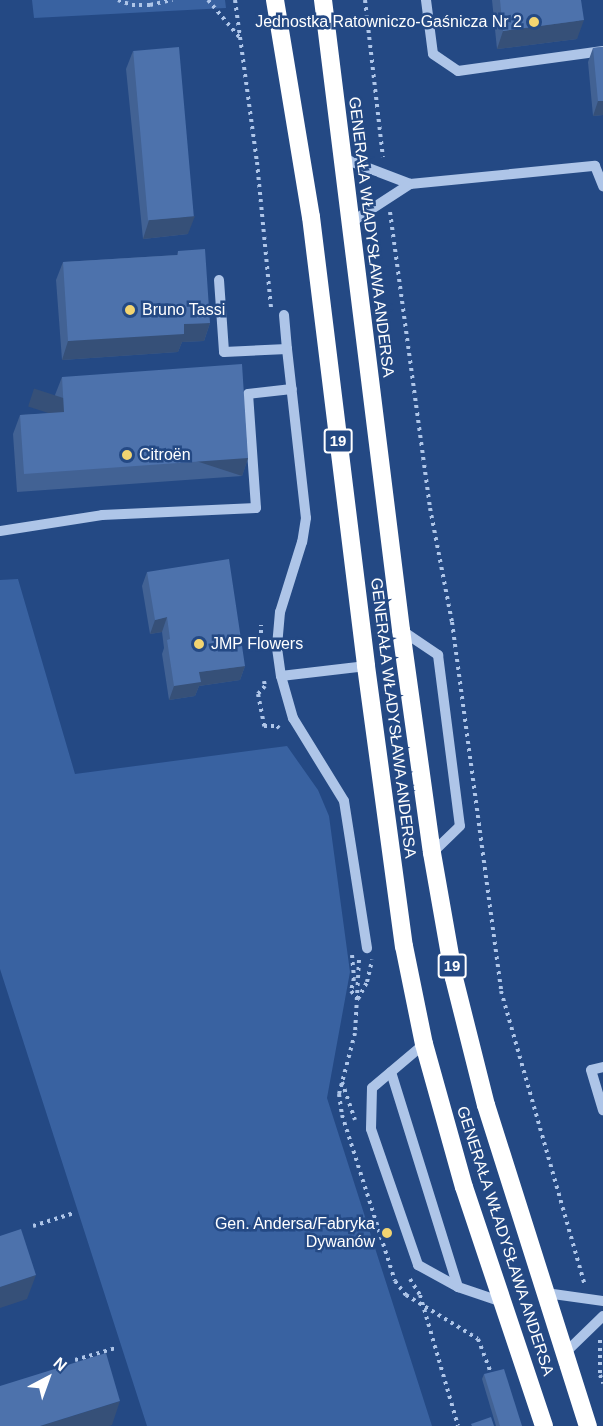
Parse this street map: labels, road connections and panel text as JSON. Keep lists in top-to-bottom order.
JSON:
{
  "streets": {
    "highway": ["GENERAŁA WŁADYSŁAWA ANDERSA", "19"]
  },
  "places": [
    "Jednostka Ratowniczo-Gaśnicza Nr 2",
    "Bruno Tassi",
    "Citroën",
    "JMP Flowers",
    "Gen. Andersa/Fabryka Dywanów"
  ],
  "north": "top right"
}
